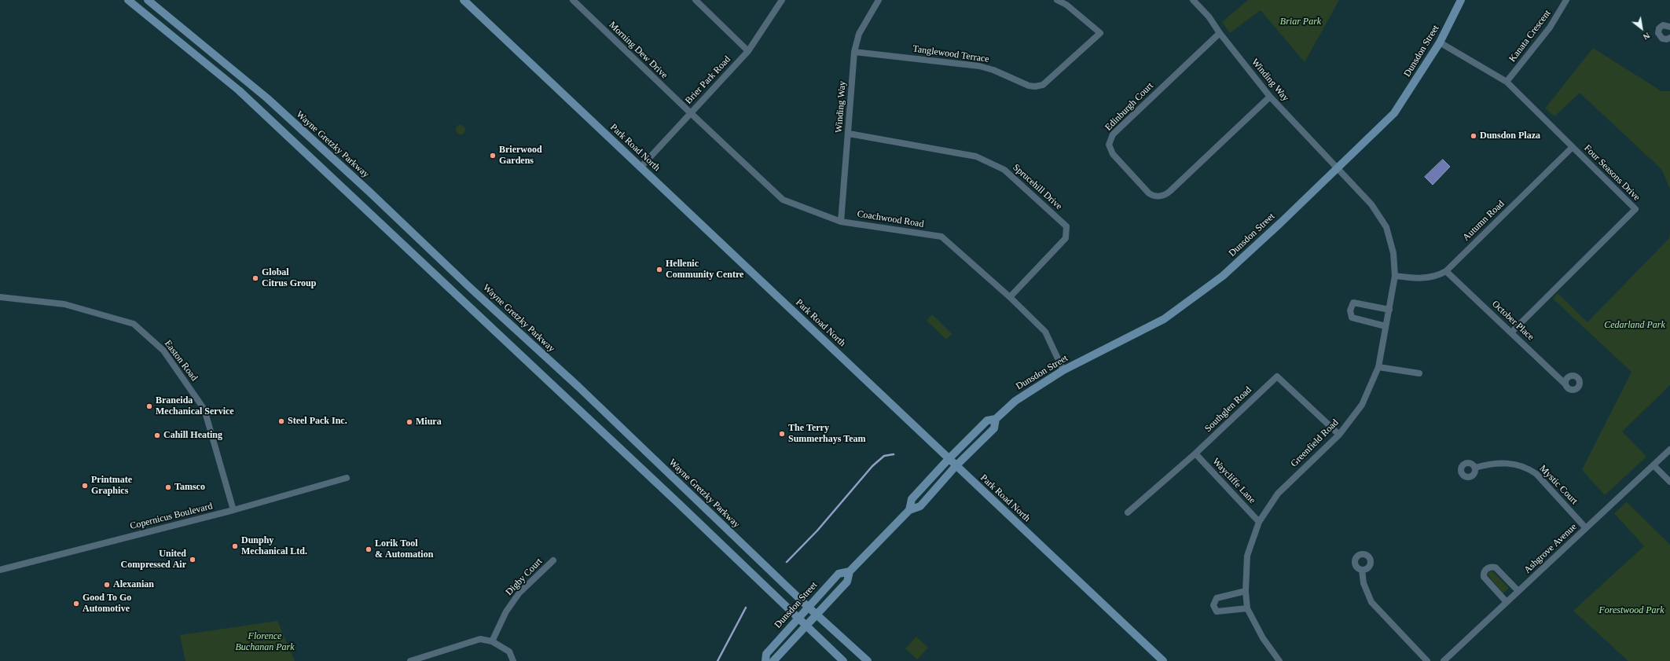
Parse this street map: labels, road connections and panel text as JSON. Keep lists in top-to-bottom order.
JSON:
{
  "streets": {
    "main road": ["Dunsdon Street", "Wayne Gretzky Parkway", "Park Road North"],
    "street": [
      "Kanata Crescent",
      "Morning Dew Drive",
      "Tanglewood Terrace",
      "Brier Park Road",
      "Winding Way",
      "Edinburgh Court",
      "Four Seasons Drive",
      "Sprucehill Drive",
      "Coachwood Road",
      "Autumn Road",
      "October Place",
      "Easton Road",
      "Southglen Road",
      "Greenfield Road",
      "Waycliffe Lane",
      "Mystic Court",
      "Copernicus Boulevard",
      "Ashgrove Avenue",
      "Digby Court"
    ]
  },
  "crossings": [
    ["Kanata Crescent", "Four Seasons Drive"],
    ["Morning Dew Drive", "Brier Park Road"],
    ["Morning Dew Drive", "Coachwood Road"],
    ["Dunsdon Street", "Winding Way"],
    ["Dunsdon Street", "Wayne Gretzky Parkway"],
    ["Dunsdon Street", "Park Road North"],
    ["Dunsdon Street", "Four Seasons Drive"],
    ["Dunsdon Street", "Coachwood Road"],
    ["Dunsdon Street", "Greenfield Road"],
    ["Tanglewood Terrace", "Winding Way"],
    ["Brier Park Road", "Park Road North"],
    ["Brier Park Road", "Coachwood Road"],
    ["Winding Way", "Edinburgh Court"],
    ["Winding Way", "Sprucehill Drive"],
    ["Winding Way", "Coachwood Road"],
    ["Winding Way", "Greenfield Road"],
    ["Four Seasons Drive", "Autumn Road"],
    ["Four Seasons Drive", "October Place"],
    ["Sprucehill Drive", "Coachwood Road"],
    ["Autumn Road", "October Place"],
    ["Autumn Road", "Greenfield Road"],
    ["Easton Road", "Copernicus Boulevard"],
    ["Southglen Road", "Greenfield Road"],
    ["Southglen Road", "Waycliffe Lane"],
    ["Greenfield Road", "Waycliffe Lane"],
    ["Mystic Court", "Ashgrove Avenue"]
  ],
  "parks": [
    "Briar Park",
    "Cedarland Park",
    "Forestwood Park",
    "Florence Buchanan Park"
  ],
  "places": [
    "Dunsdon Plaza",
    "Brierwood Gardens",
    "Hellenic Community Centre",
    "Global Citrus Group",
    "Braneida Mechanical Service",
    "Steel Pack Inc.",
    "Miura",
    "The Terry Summerhays Team",
    "Cahill Heating",
    "Printmate Graphics",
    "Tamsco",
    "Dunphy Mechanical Ltd.",
    "Lorik Tool & Automation",
    "United Compressed Air",
    "Alexanian",
    "Good To Go Automotive"
  ],
  "north": "bottom right"
}
